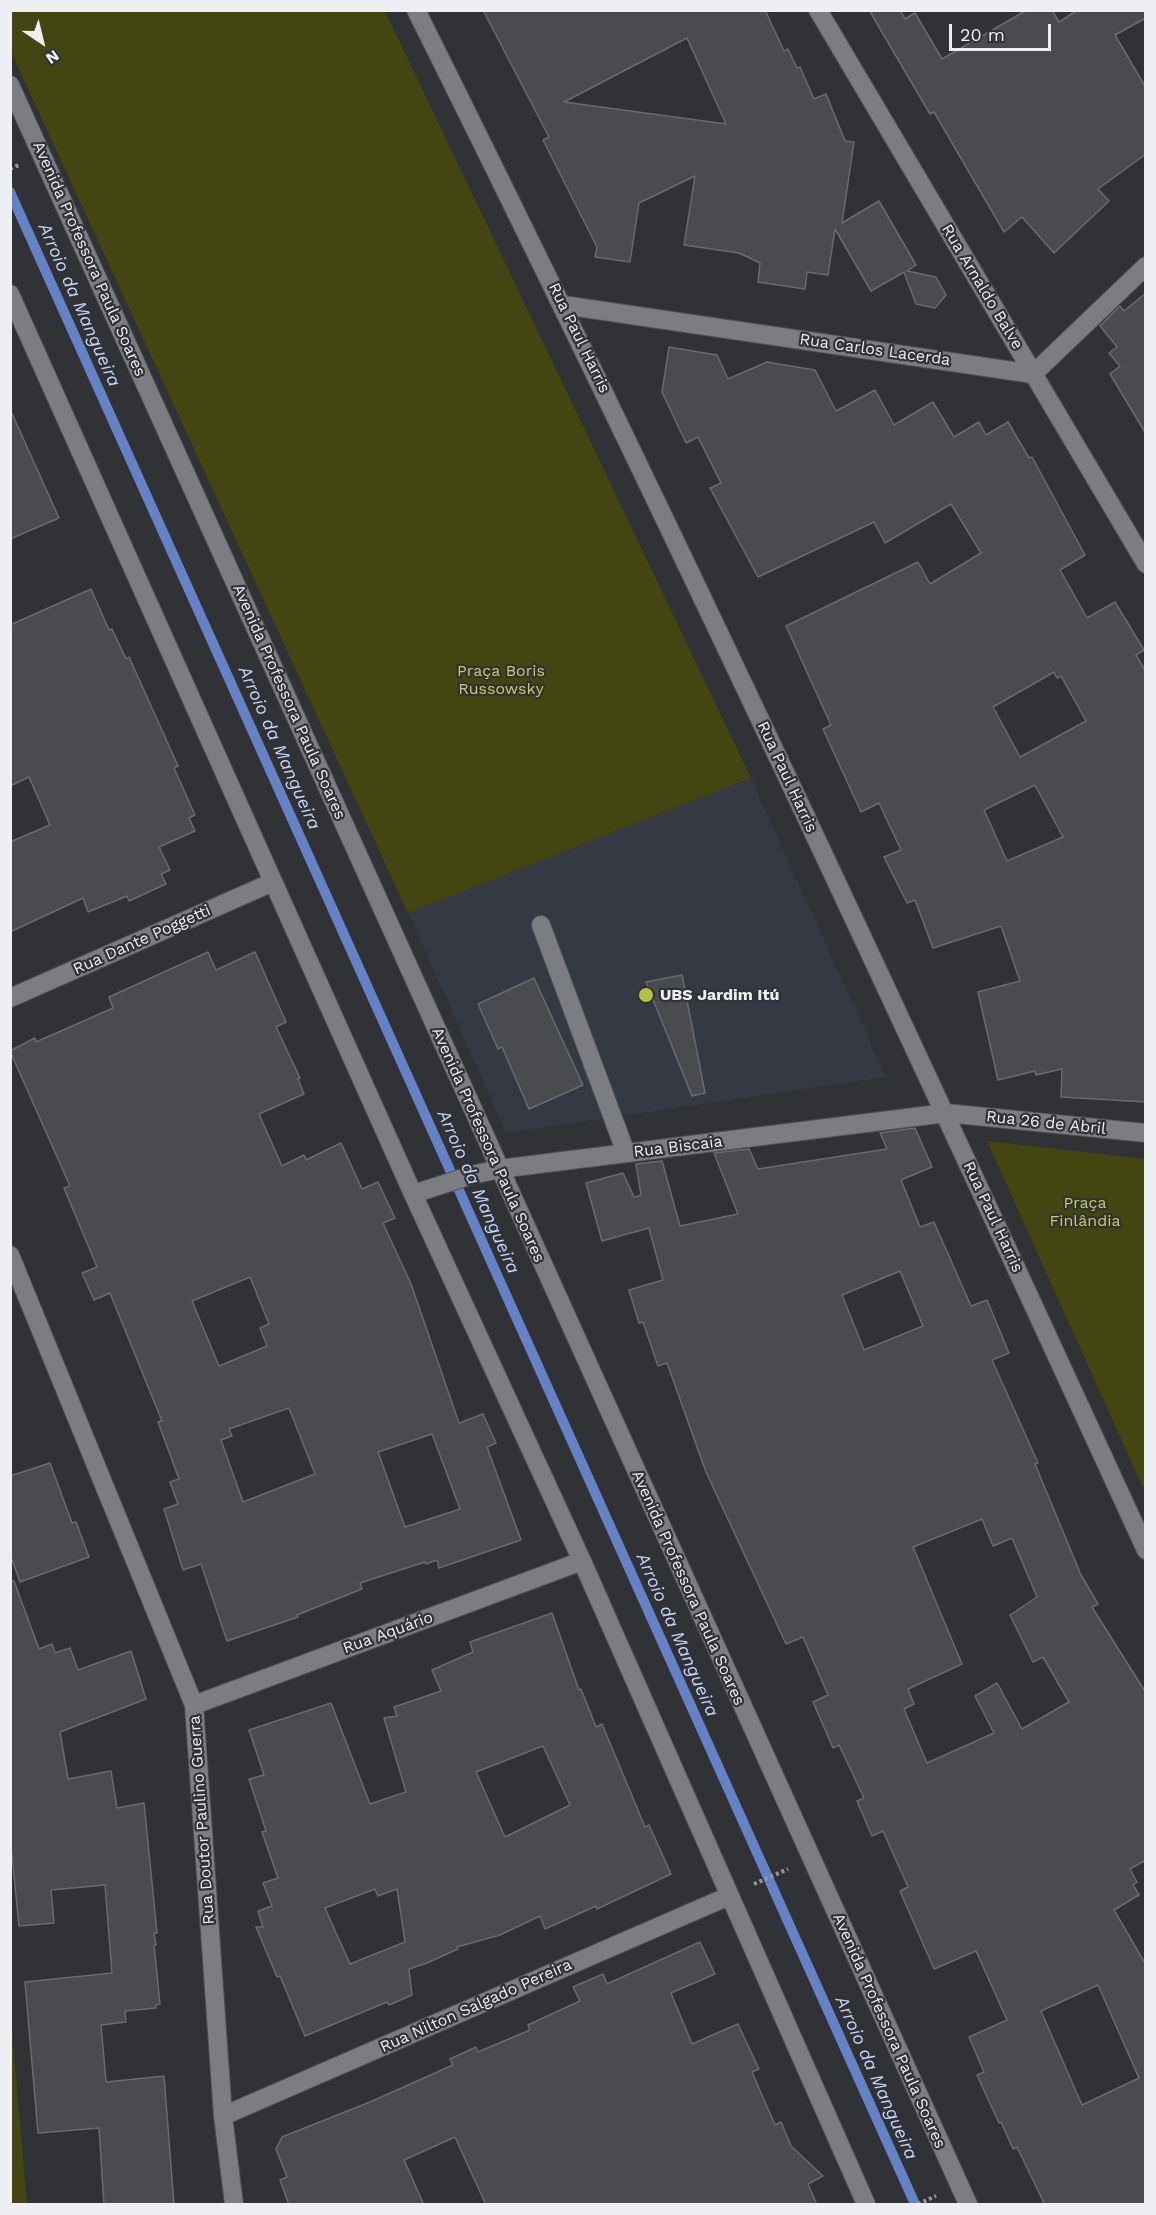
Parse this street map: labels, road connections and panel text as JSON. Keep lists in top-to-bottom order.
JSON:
{
  "streets": {
    "street": [
      "Avenida Professora Paula Soares",
      "Rua Arnaldo Balve",
      "Rua Paul Harris",
      "Rua Carlos Lacerda",
      "Rua Dante Poggetti",
      "Rua 26 de Abril",
      "Rua Biscaia",
      "Rua Aquário",
      "Rua Doutor Paulino Guerra",
      "Rua Nilton Salgado Pereira"
    ]
  },
  "crossings": [
    ["Avenida Professora Paula Soares", "Rua Biscaia"],
    ["Rua Arnaldo Balve", "Rua Carlos Lacerda"],
    ["Rua Paul Harris", "Rua Carlos Lacerda"],
    ["Rua Paul Harris", "Rua 26 de Abril"],
    ["Rua Paul Harris", "Rua Biscaia"],
    ["Rua 26 de Abril", "Rua Biscaia"],
    ["Rua Aquário", "Rua Doutor Paulino Guerra"],
    ["Rua Doutor Paulino Guerra", "Rua Nilton Salgado Pereira"]
  ],
  "water": ["Arroio da Mangueira"],
  "parks": ["Praça Boris Russowsky", "Praça Finlândia"],
  "places": ["UBS Jardim Itú"],
  "scale_bar": "20 m",
  "north": "bottom right"
}
